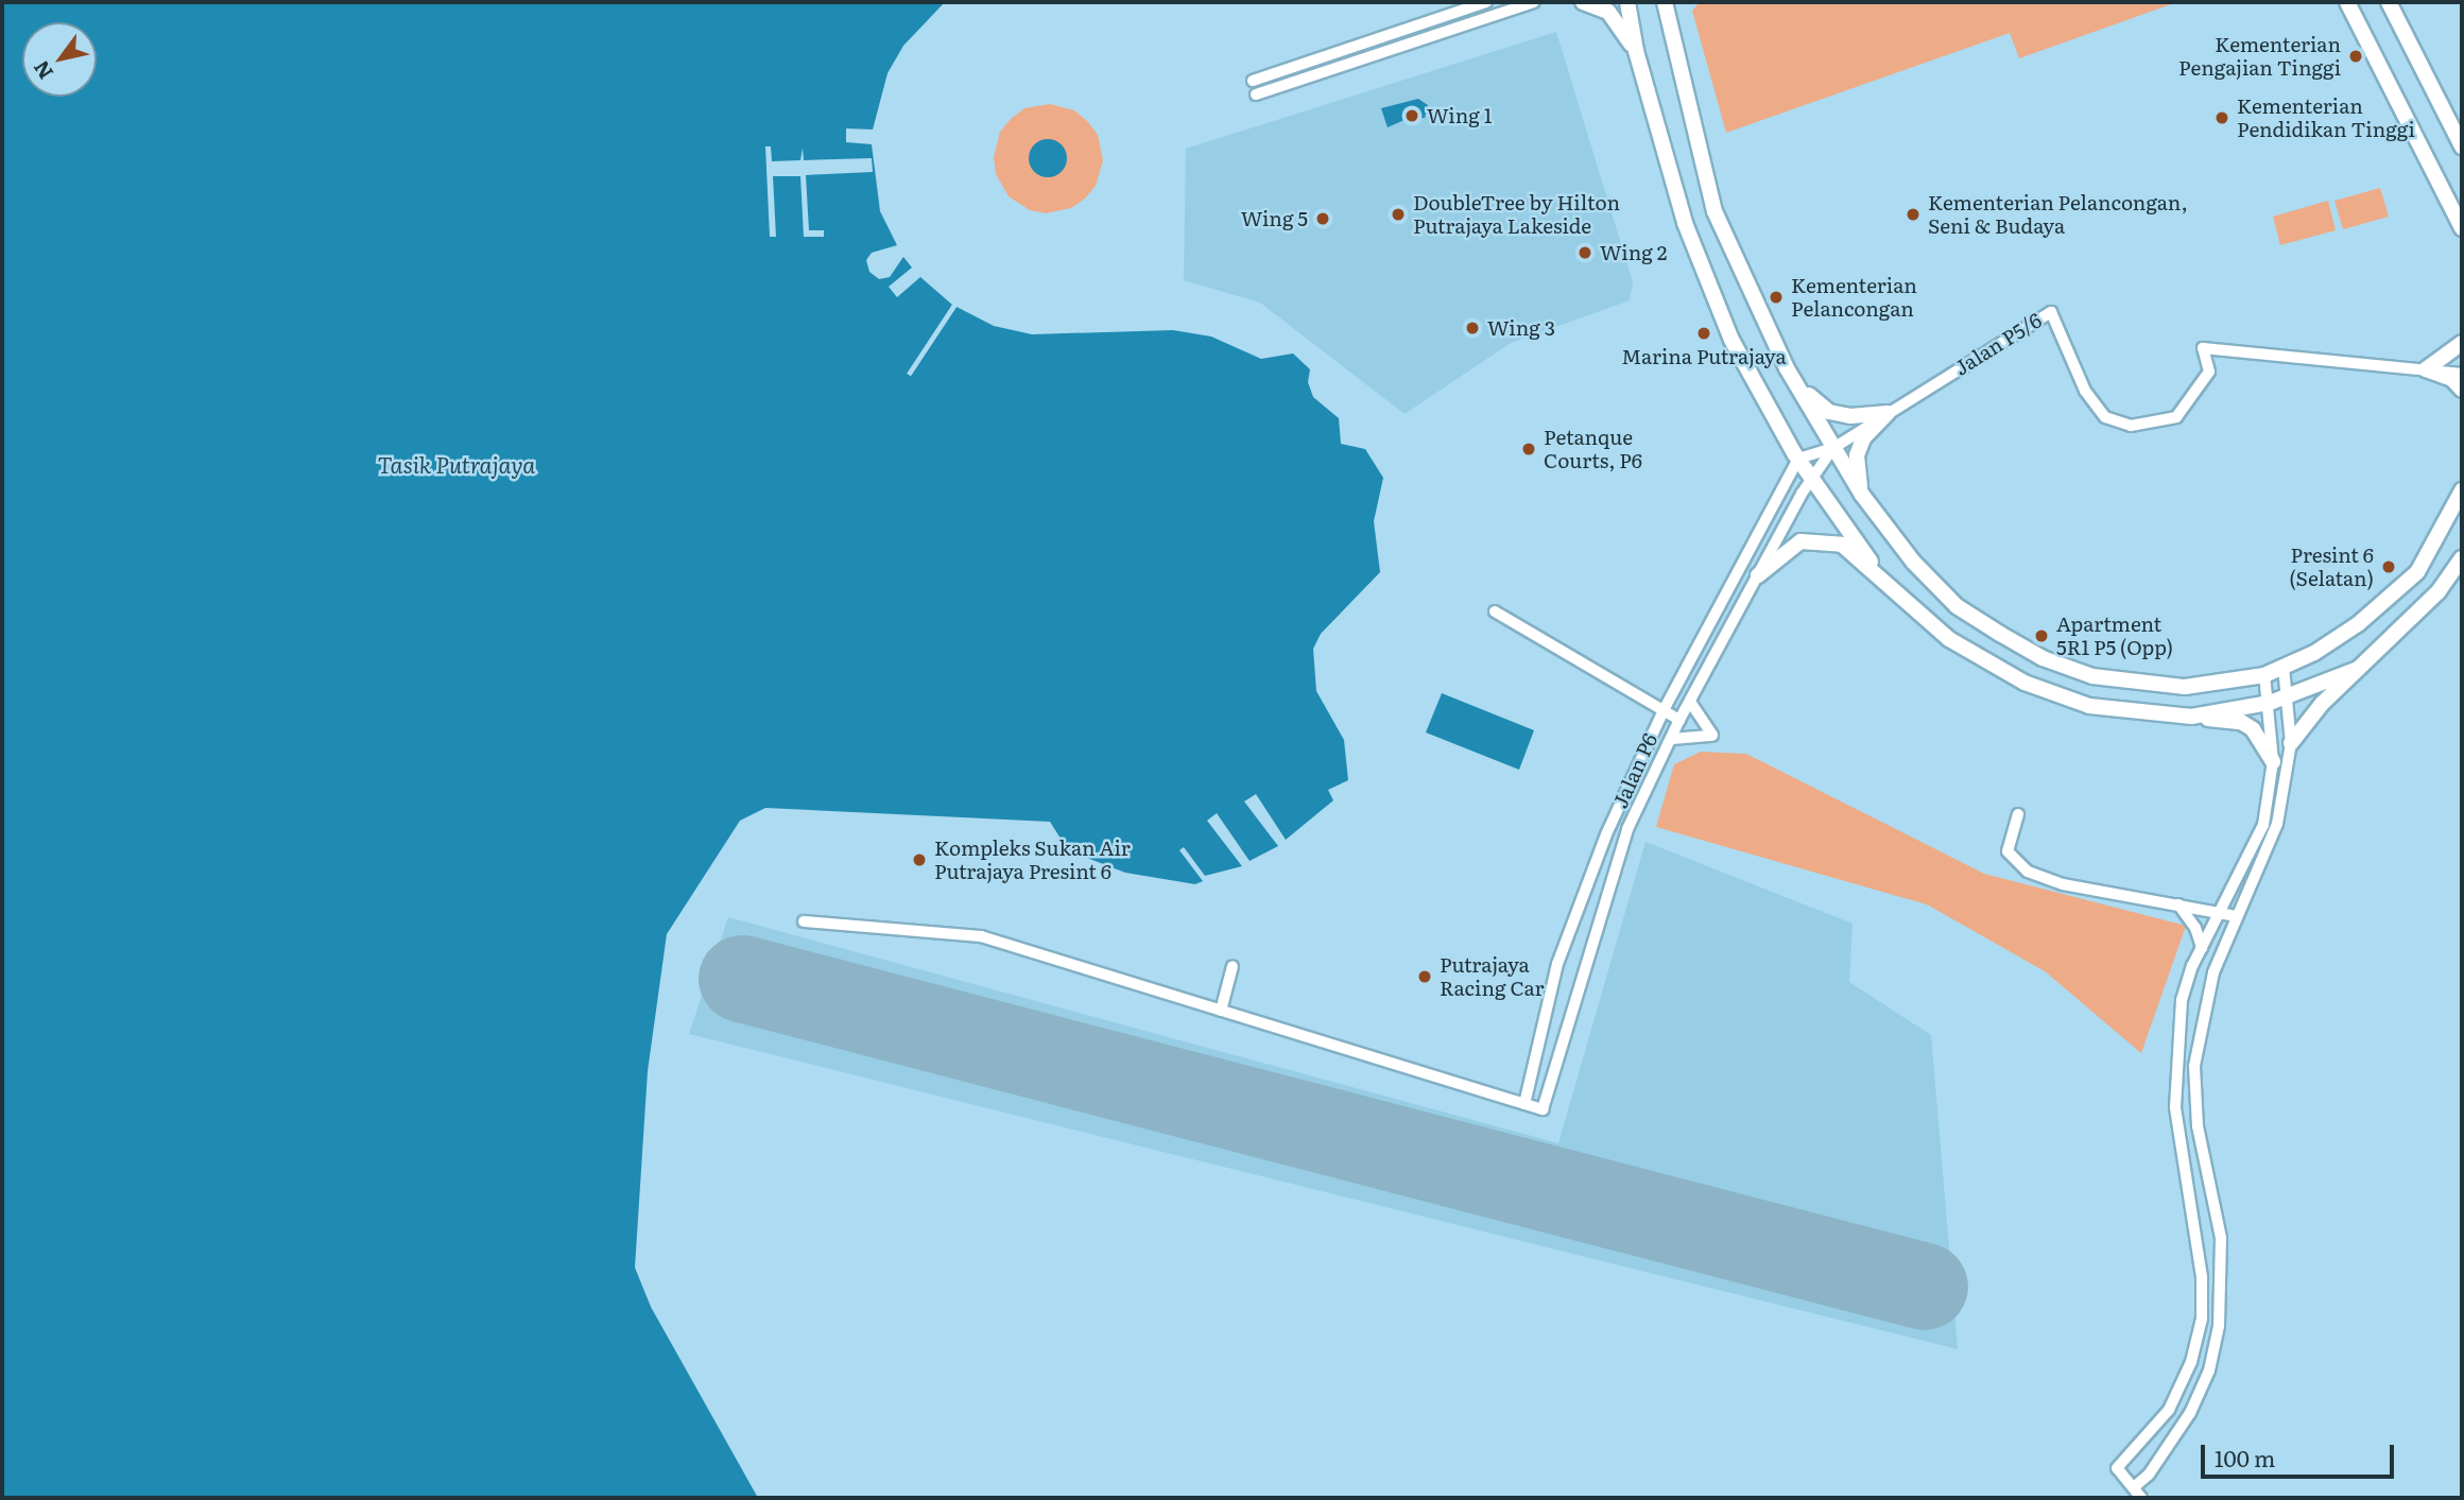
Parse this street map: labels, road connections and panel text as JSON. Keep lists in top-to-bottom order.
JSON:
{
  "streets": {
    "street": ["Jalan P5/6", "Jalan P6"]
  },
  "crossings": [
    ["Jalan P5/6", "Jalan P6"]
  ],
  "water": ["Tasik Putrajaya"],
  "places": [
    "Kementerian Pengajian Tinggi",
    "Wing 1",
    "Kementerian Pendidikan Tinggi",
    "DoubleTree by Hilton Putrajaya Lakeside",
    "Kementerian Pelancongan, Seni & Budaya",
    "Wing 5",
    "Wing 2",
    "Kementerian Pelancongan",
    "Wing 3",
    "Marina Putrajaya",
    "Petanque Courts, P6",
    "Presint 6 (Selatan)",
    "Apartment 5R1 P5 (Opp)",
    "Kompleks Sukan Air Putrajaya Presint 6",
    "Putrajaya Racing Car"
  ],
  "scale_bar": "100 m",
  "north": "bottom left"
}
